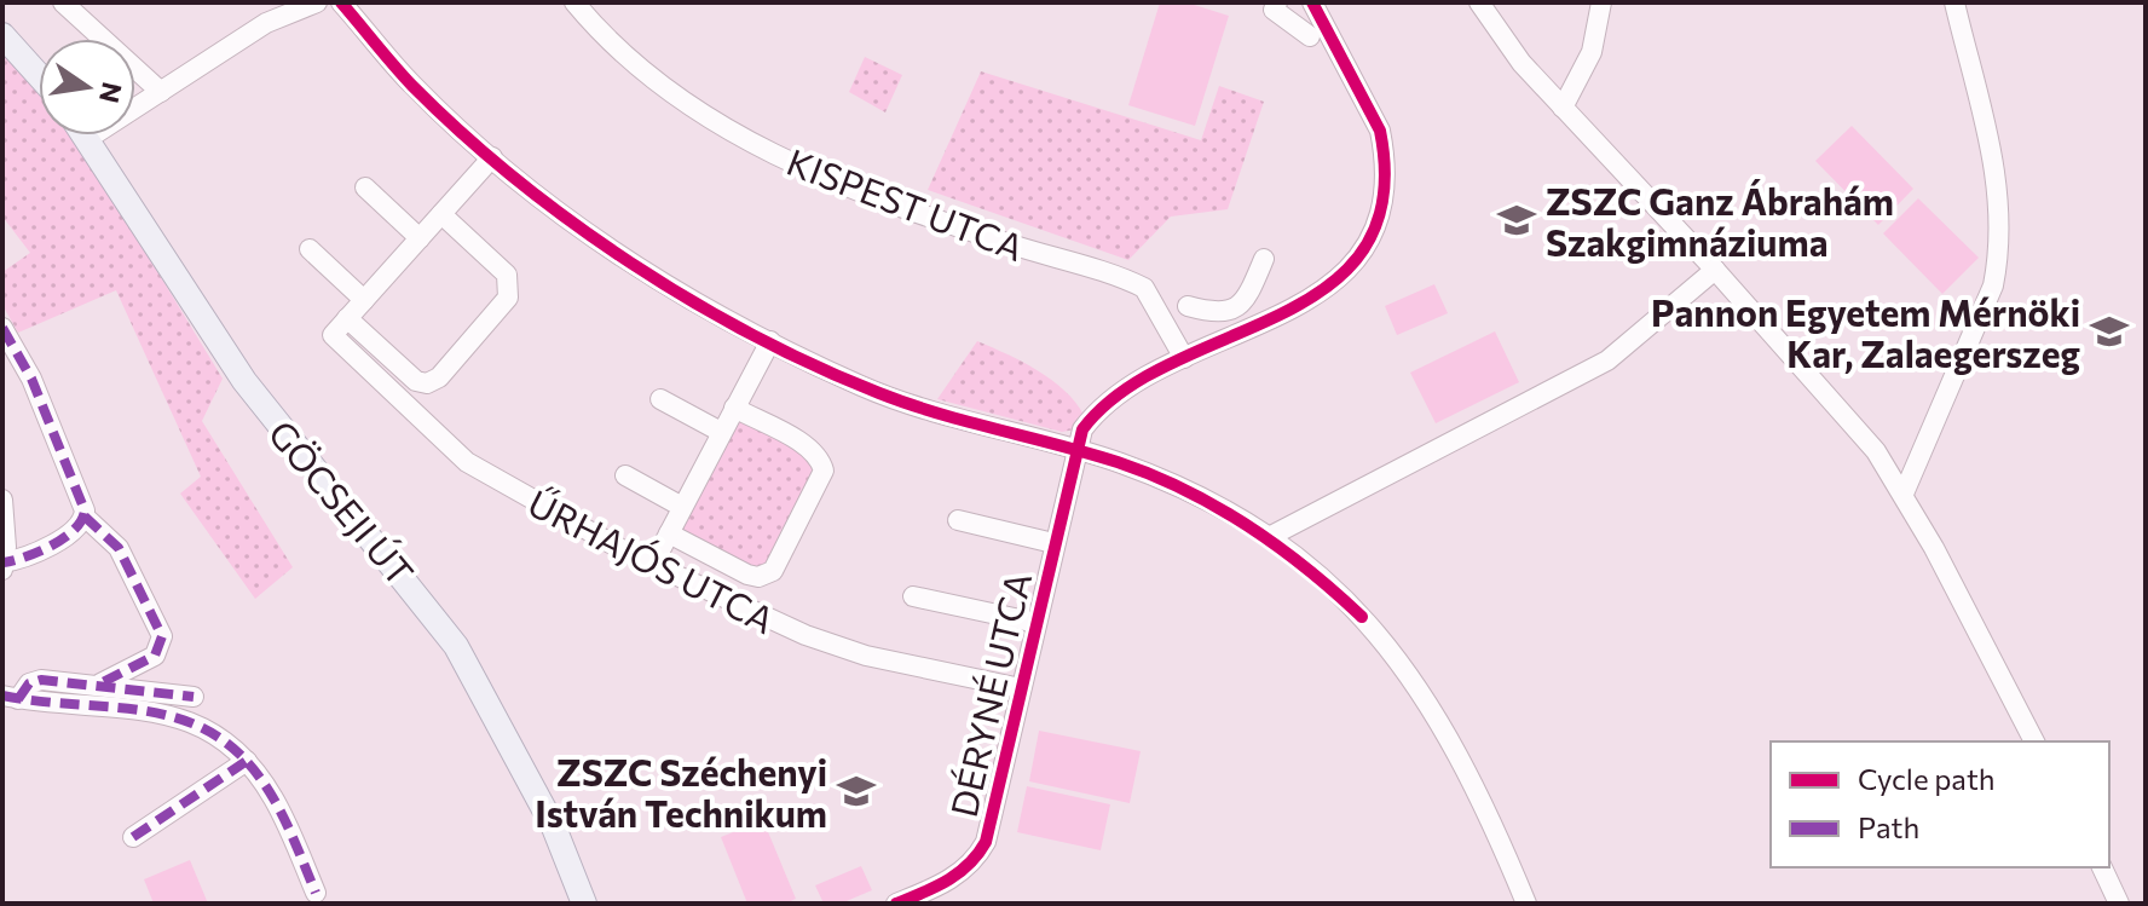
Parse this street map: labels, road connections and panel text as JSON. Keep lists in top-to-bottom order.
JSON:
{
  "streets": {
    "main road": ["GÖCSEJI ÚT"],
    "street": ["KISPEST UTCA", "ŰRHAJÓS UTCA", "DÉRYNÉ UTCA"]
  },
  "crossings": [
    ["KISPEST UTCA", "DÉRYNÉ UTCA"],
    ["ŰRHAJÓS UTCA", "DÉRYNÉ UTCA"]
  ],
  "places": {
    "school or university": ["ZSZC Ganz Ábrahám Szakgimnáziuma", "Pannon Egyetem Mérnöki Kar, Zalaegerszeg", "ZSZC Széchenyi István Technikum"]
  },
  "legend": ["Cycle path", "Path"],
  "north": "right"
}
